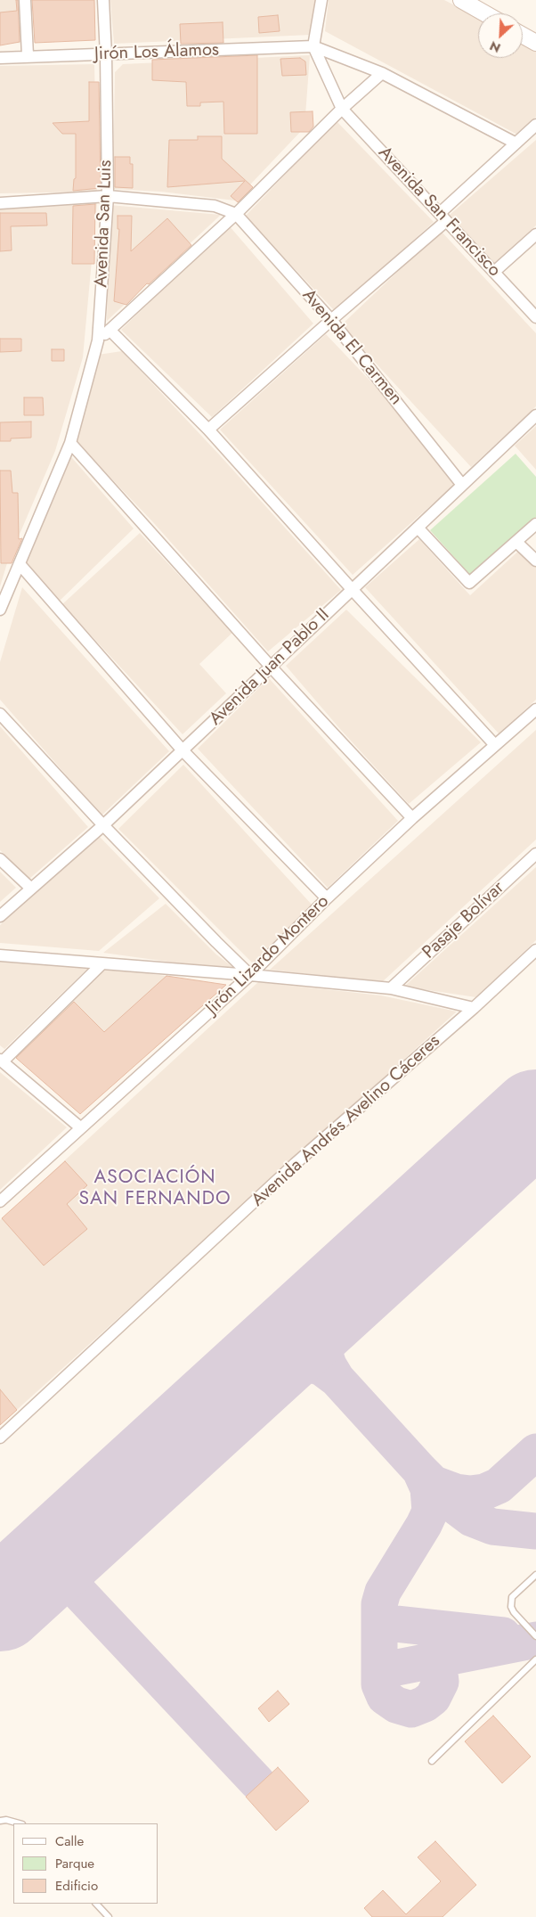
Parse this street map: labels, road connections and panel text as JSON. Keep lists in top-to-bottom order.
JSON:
{
  "streets": {
    "street": [
      "Jirón Los Álamos",
      "Avenida San Francisco",
      "Avenida San Luis",
      "Avenida El Carmen",
      "Avenida Juan Pablo II",
      "Pasaje Bolívar",
      "Jirón Lizardo Montero",
      "Avenida Andrés Avelino Cáceres"
    ]
  },
  "crossings": [
    ["Jirón Los Álamos", "Avenida San Francisco"],
    ["Jirón Los Álamos", "Avenida San Luis"],
    ["Avenida El Carmen", "Avenida Juan Pablo II"]
  ],
  "districts": ["ASOCIACIÓN SAN FERNANDO"],
  "legend": ["Calle", "Parque", "Edificio"],
  "north": "bottom left"
}
